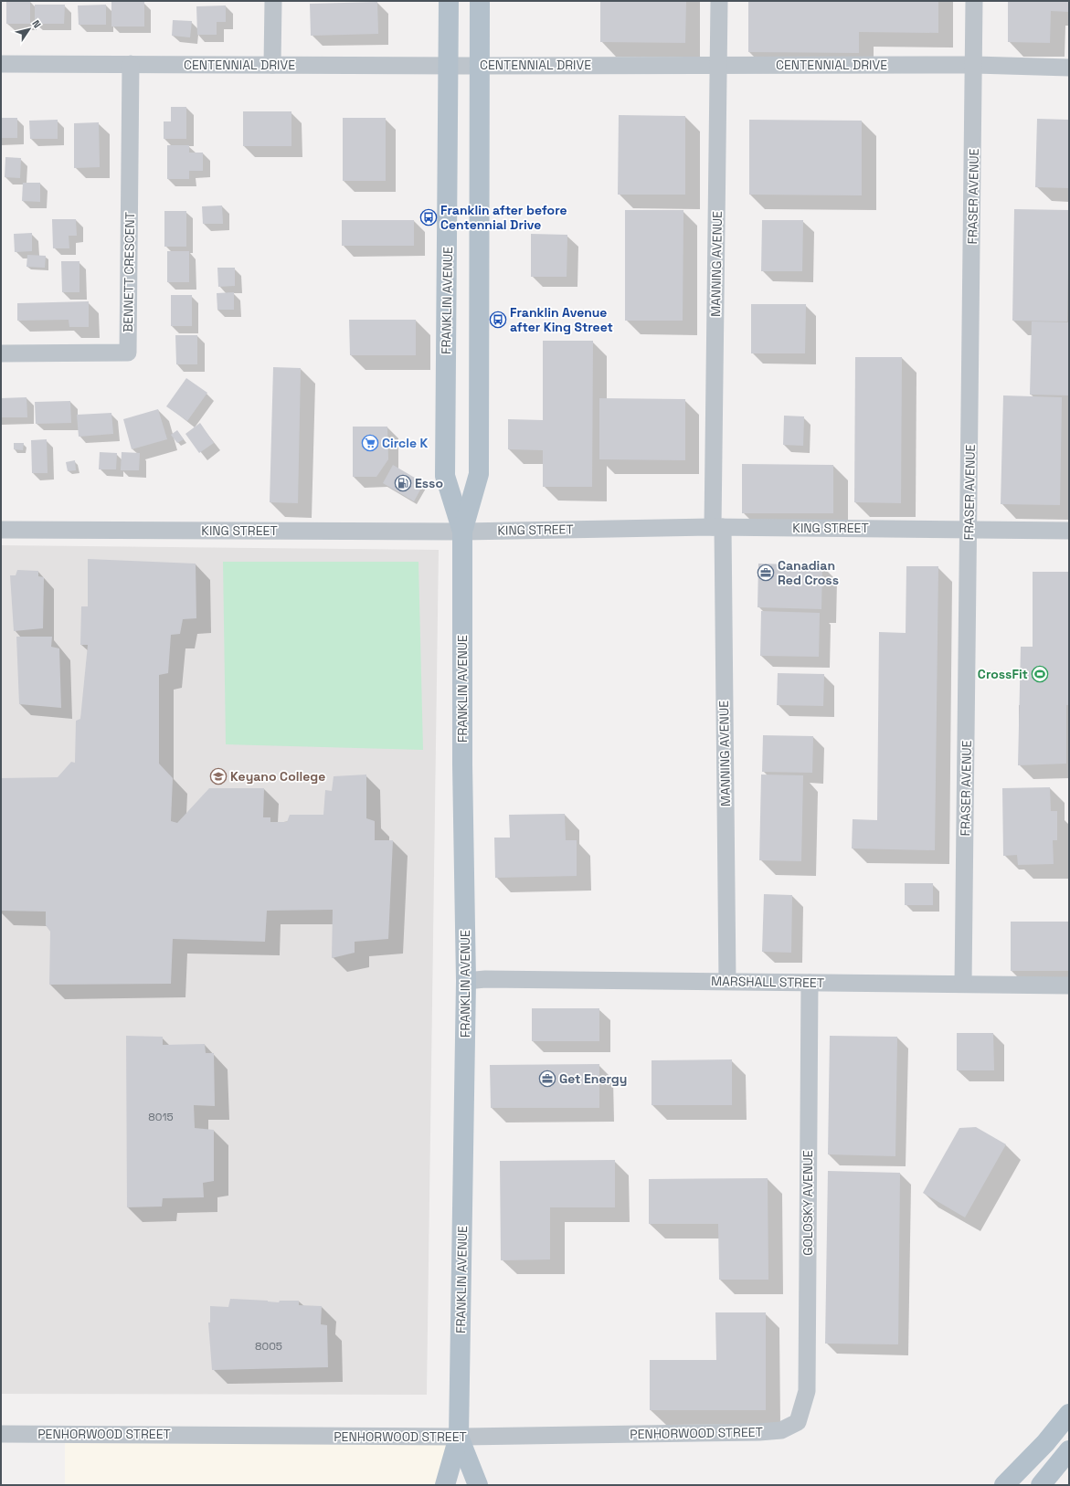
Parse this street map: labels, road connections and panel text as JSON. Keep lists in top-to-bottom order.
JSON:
{
  "streets": {
    "main road": ["FRANKLIN AVENUE"],
    "street": [
      "CENTENNIAL DRIVE",
      "FRASER AVENUE",
      "MANNING AVENUE",
      "BENNETT CRESCENT",
      "KING STREET",
      "MARSHALL STREET",
      "GOLOSKY AVENUE",
      "PENHORWOOD STREET"
    ]
  },
  "crossings": [
    ["CENTENNIAL DRIVE", "FRASER AVENUE"],
    ["CENTENNIAL DRIVE", "MANNING AVENUE"],
    ["CENTENNIAL DRIVE", "BENNETT CRESCENT"],
    ["CENTENNIAL DRIVE", "FRANKLIN AVENUE"],
    ["FRASER AVENUE", "KING STREET"],
    ["FRASER AVENUE", "MARSHALL STREET"],
    ["MANNING AVENUE", "KING STREET"],
    ["MANNING AVENUE", "MARSHALL STREET"],
    ["FRANKLIN AVENUE", "KING STREET"],
    ["FRANKLIN AVENUE", "MARSHALL STREET"],
    ["FRANKLIN AVENUE", "PENHORWOOD STREET"],
    ["MARSHALL STREET", "GOLOSKY AVENUE"],
    ["GOLOSKY AVENUE", "PENHORWOOD STREET"]
  ],
  "places": {
    "bus stop": ["Franklin after before Centennial Drive", "Franklin Avenue after King Street"],
    "supermarket": ["Circle K"],
    "fuel station": ["Esso"],
    "office": ["Canadian Red Cross", "Get Energy"],
    "sports": ["CrossFit"],
    "school or university": ["Keyano College"]
  },
  "house_numbers": ["8015", "8005"],
  "north": "top right"
}
